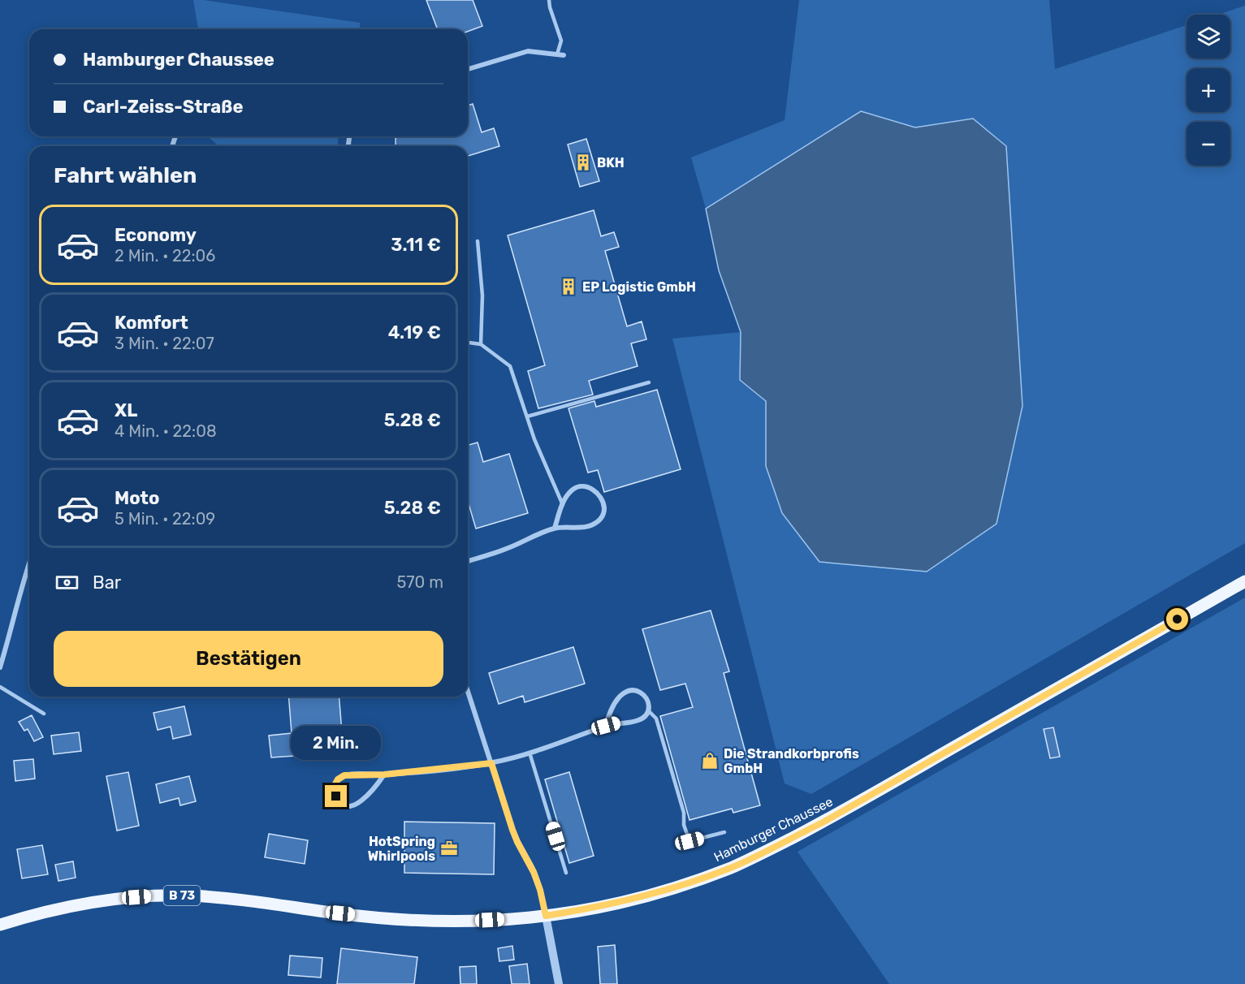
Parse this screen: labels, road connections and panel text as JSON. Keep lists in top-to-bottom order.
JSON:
{
  "streets": {
    "main road": ["Hamburger Chaussee", "B 73"]
  },
  "places": {
    "building": ["BKH", "EP Logistic GmbH"],
    "shop": ["Die Strandkorbprofis GmbH"],
    "office": ["HotSpring Whirlpools"]
  },
  "page": {
    "map_buttons": ["+", "−"],
    "banner": ["Hamburger Chaussee", "Carl-Zeiss-Straße"],
    "heading": "Fahrt wählen",
    "list": [
      {
        "name": "Economy",
        "note": "2 Min. · 22:06",
        "value": "3.11 €"
      },
      {
        "name": "Komfort",
        "note": "3 Min. · 22:07",
        "value": "4.19 €"
      },
      {
        "name": "XL",
        "note": "4 Min. · 22:08",
        "value": "5.28 €"
      },
      {
        "name": "Moto",
        "note": "5 Min. · 22:09",
        "value": "5.28 €"
      }
    ],
    "pay": ["Bar", "570 m"],
    "buttons": "Bestätigen",
    "bubble": "2 Min."
  }
}
